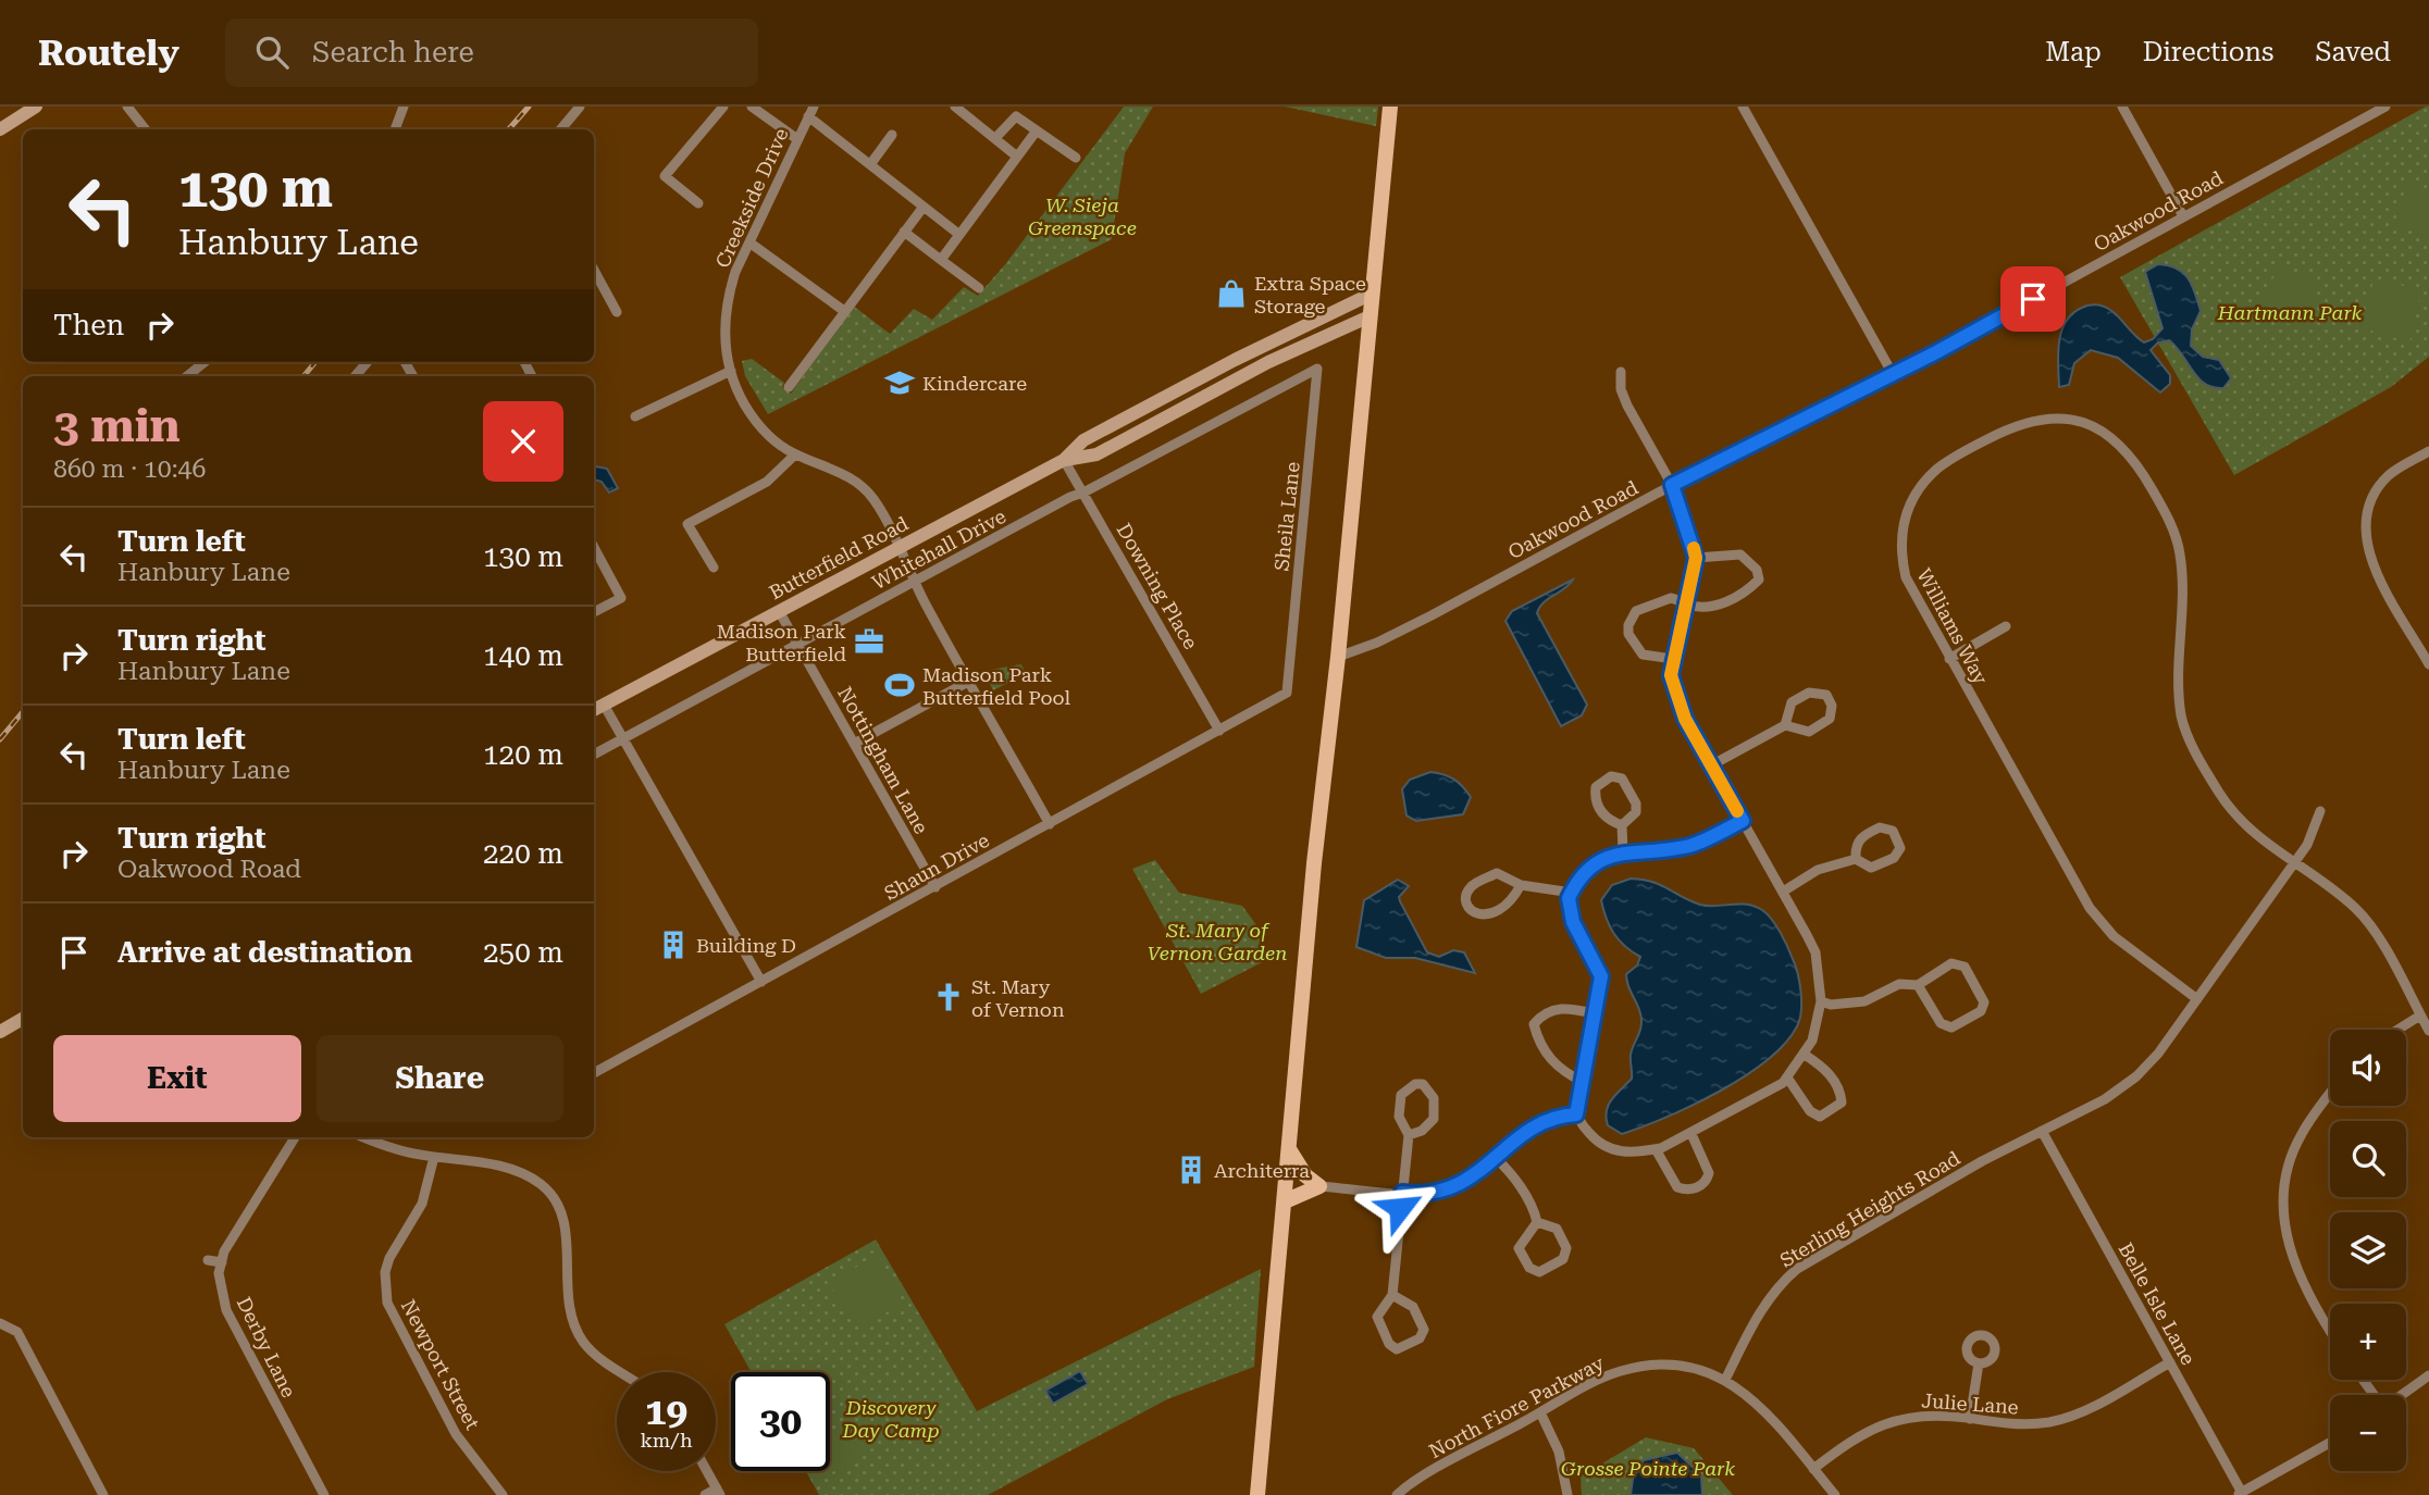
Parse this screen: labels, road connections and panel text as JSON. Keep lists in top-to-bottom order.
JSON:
{
  "streets": {
    "main road": ["Butterfield Road"],
    "street": [
      "Creekside Drive",
      "Oakwood Road",
      "Sheila Lane",
      "Whitehall Drive",
      "Downing Place",
      "Williams Way",
      "Nottingham Lane",
      "Shaun Drive",
      "Sterling Heights Road",
      "Belle Isle Lane",
      "Derby Lane",
      "Newport Street",
      "Julie Lane",
      "North Fiore Parkway"
    ]
  },
  "crossings": [
    ["Creekside Drive", "Whitehall Drive"],
    ["Creekside Drive", "Butterfield Road"],
    ["Creekside Drive", "Shaun Drive"],
    ["Sheila Lane", "Whitehall Drive"],
    ["Sheila Lane", "Shaun Drive"],
    ["Whitehall Drive", "Downing Place"],
    ["Whitehall Drive", "Nottingham Lane"],
    ["Butterfield Road", "Downing Place"],
    ["Butterfield Road", "Nottingham Lane"],
    ["Downing Place", "Shaun Drive"],
    ["Williams Way", "Sterling Heights Road"],
    ["Nottingham Lane", "Shaun Drive"],
    ["Sterling Heights Road", "Belle Isle Lane"],
    ["Sterling Heights Road", "North Fiore Parkway"],
    ["Belle Isle Lane", "Julie Lane"],
    ["Julie Lane", "North Fiore Parkway"]
  ],
  "parks": [
    "W. Sieja Greenspace",
    "Hartmann Park",
    "St. Mary of Vernon Garden",
    "Discovery Day Camp",
    "Grosse Pointe Park"
  ],
  "places": {
    "shop": ["Extra Space Storage"],
    "school or university": ["Kindercare"],
    "office": ["Madison Park Butterfield"],
    "sports": ["Madison Park Butterfield Pool"],
    "building": ["Building D", "Architerra"],
    "church": ["St. Mary of Vernon"]
  },
  "page": {
    "header": "Routely",
    "search": "Search here",
    "nav": ["Map", "Directions", "Saved"],
    "turn": ["130 m", "Hanbury Lane"],
    "then": "Then",
    "heading": ["3 min", "860 m · 10:46"],
    "list": [
      {
        "name": "Turn left",
        "note": "Hanbury Lane",
        "value": "130 m"
      },
      {
        "name": "Turn right",
        "note": "Hanbury Lane",
        "value": "140 m"
      },
      {
        "name": "Turn left",
        "note": "Hanbury Lane",
        "value": "120 m"
      },
      {
        "name": "Turn right",
        "note": "Oakwood Road",
        "value": "220 m"
      },
      {
        "name": "Arrive at destination",
        "value": "250 m"
      }
    ],
    "buttons": ["Exit", "Share"],
    "map_buttons": ["+", "−"],
    "speed": "19 km/h",
    "limit": "30"
  }
}
